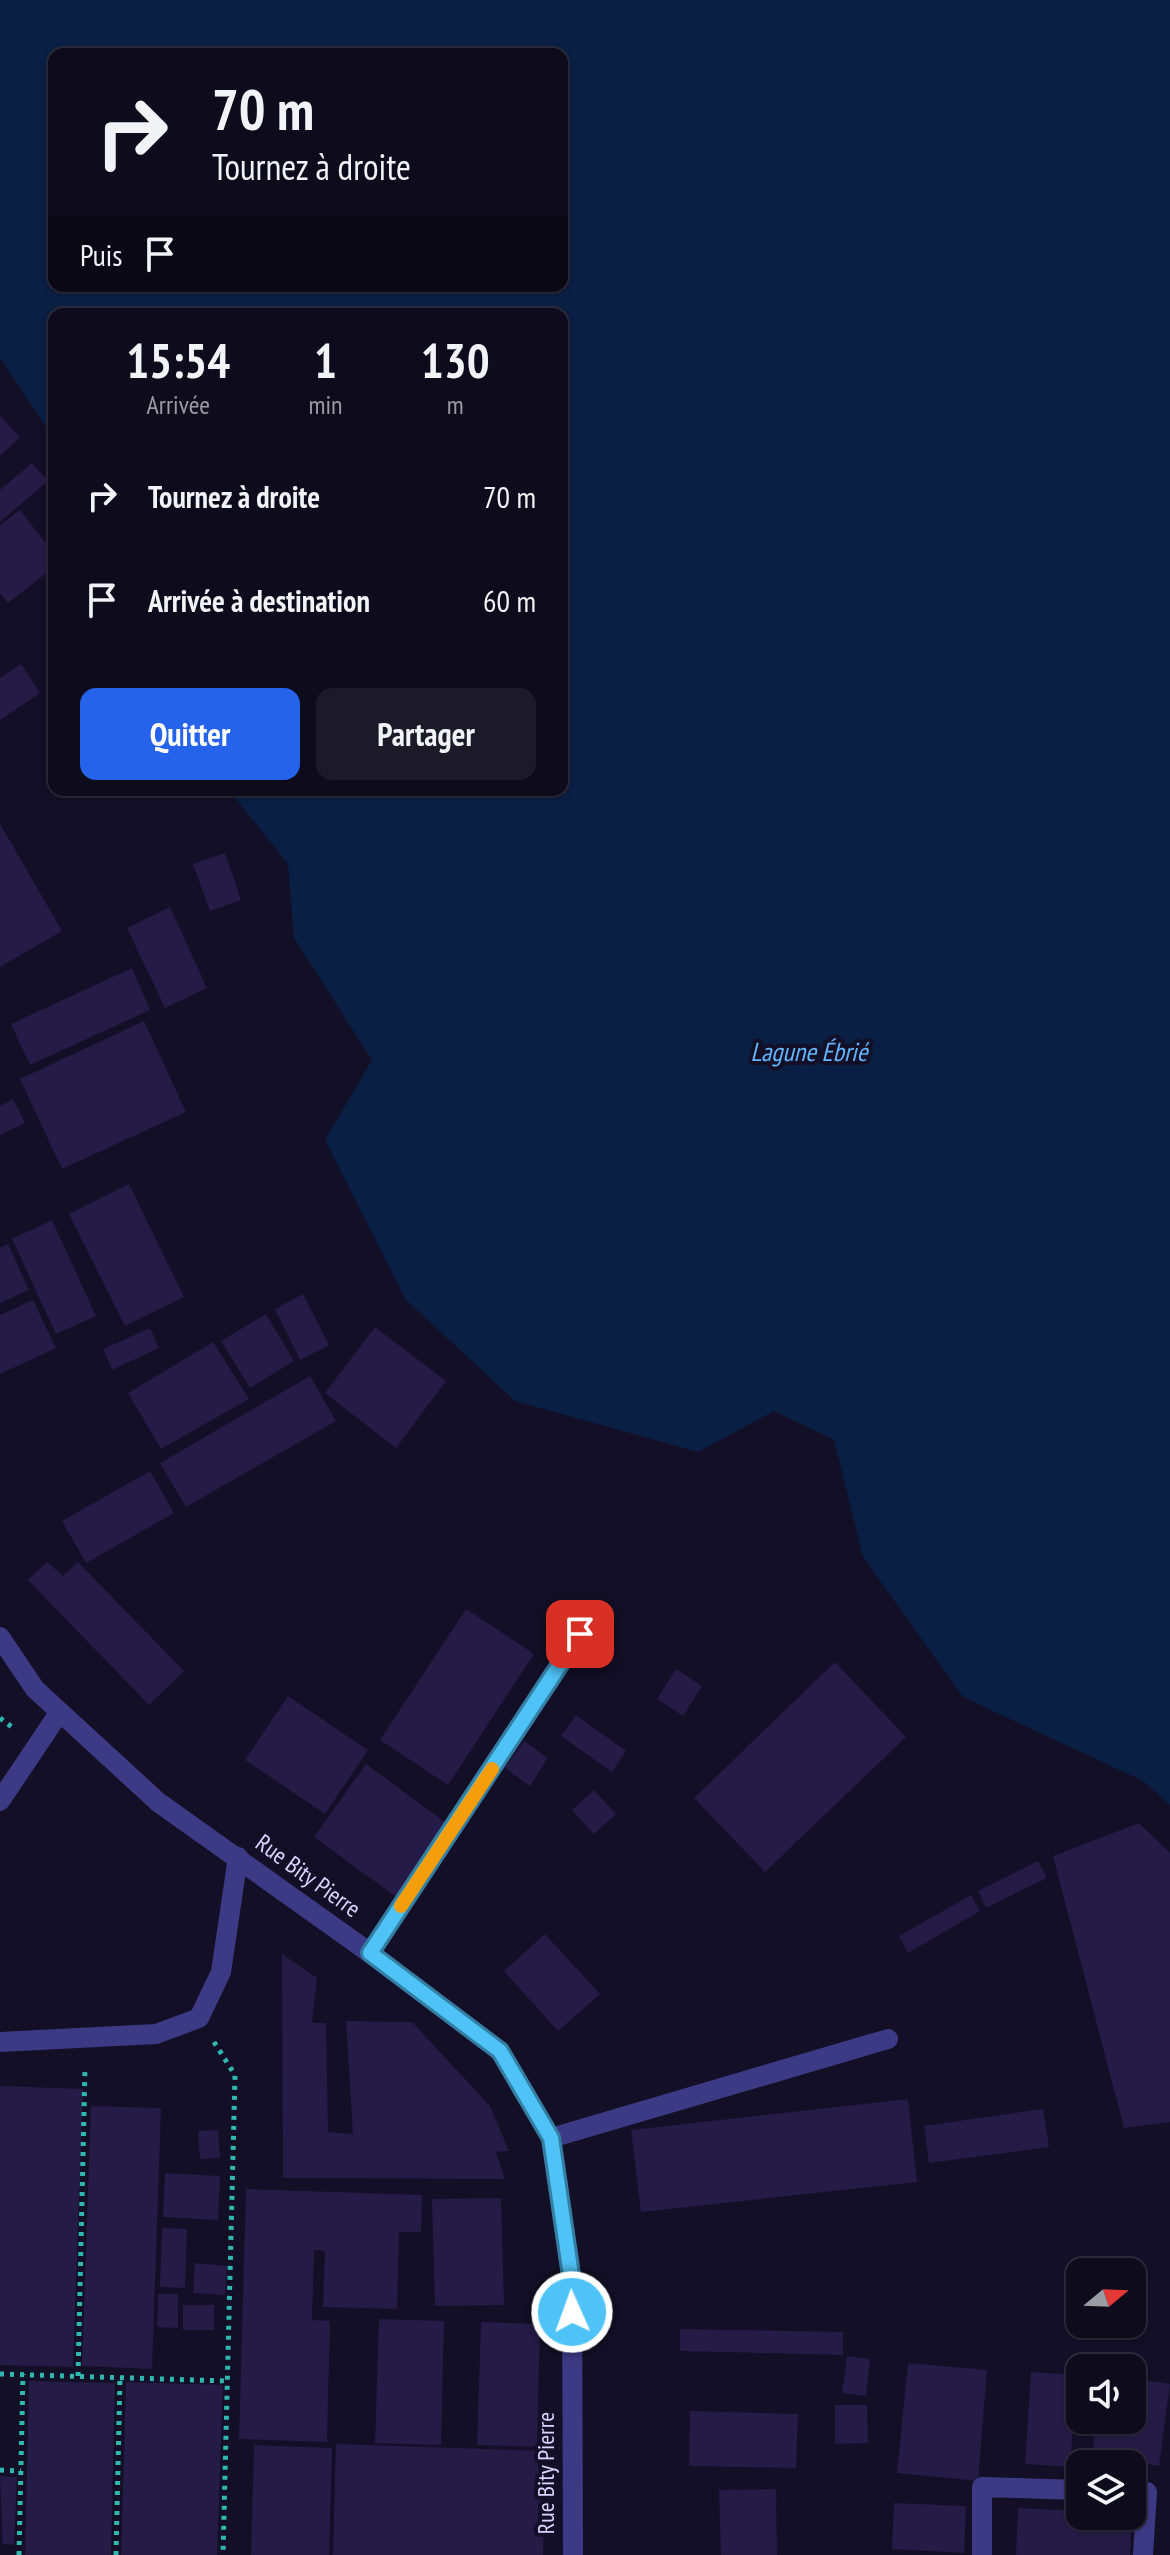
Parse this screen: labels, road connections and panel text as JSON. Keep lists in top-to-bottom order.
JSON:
{
  "streets": {
    "street": ["Rue Bity Pierre"]
  },
  "water": ["Lagune Ébrié"],
  "north": "right",
  "page": {
    "turn": ["70 m", "Tournez à droite"],
    "then": "Puis",
    "eta": [
      "15:54",
      "Arrivée",
      "1",
      "min",
      "130",
      "m"
    ],
    "list": [
      {
        "name": "Tournez à droite",
        "value": "70 m"
      },
      {
        "name": "Arrivée à destination",
        "value": "60 m"
      }
    ],
    "buttons": ["Quitter", "Partager"]
  }
}
